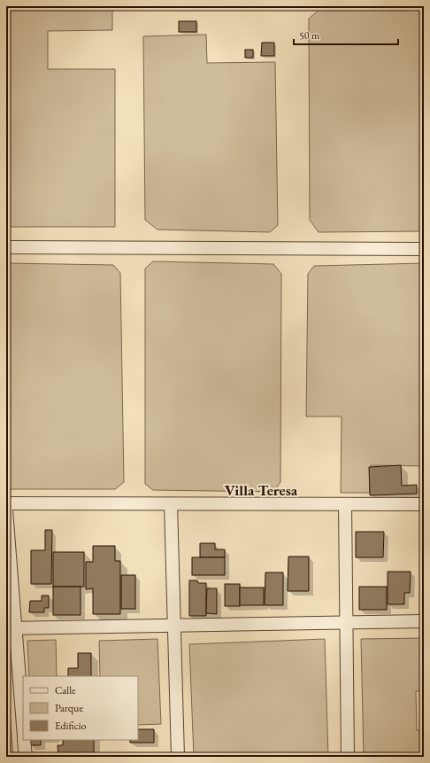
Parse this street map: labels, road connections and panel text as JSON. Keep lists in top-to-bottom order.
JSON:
{
  "districts": ["Villa Teresa"],
  "legend": ["Calle", "Parque", "Edificio"],
  "scale_bar": "50 m"
}
